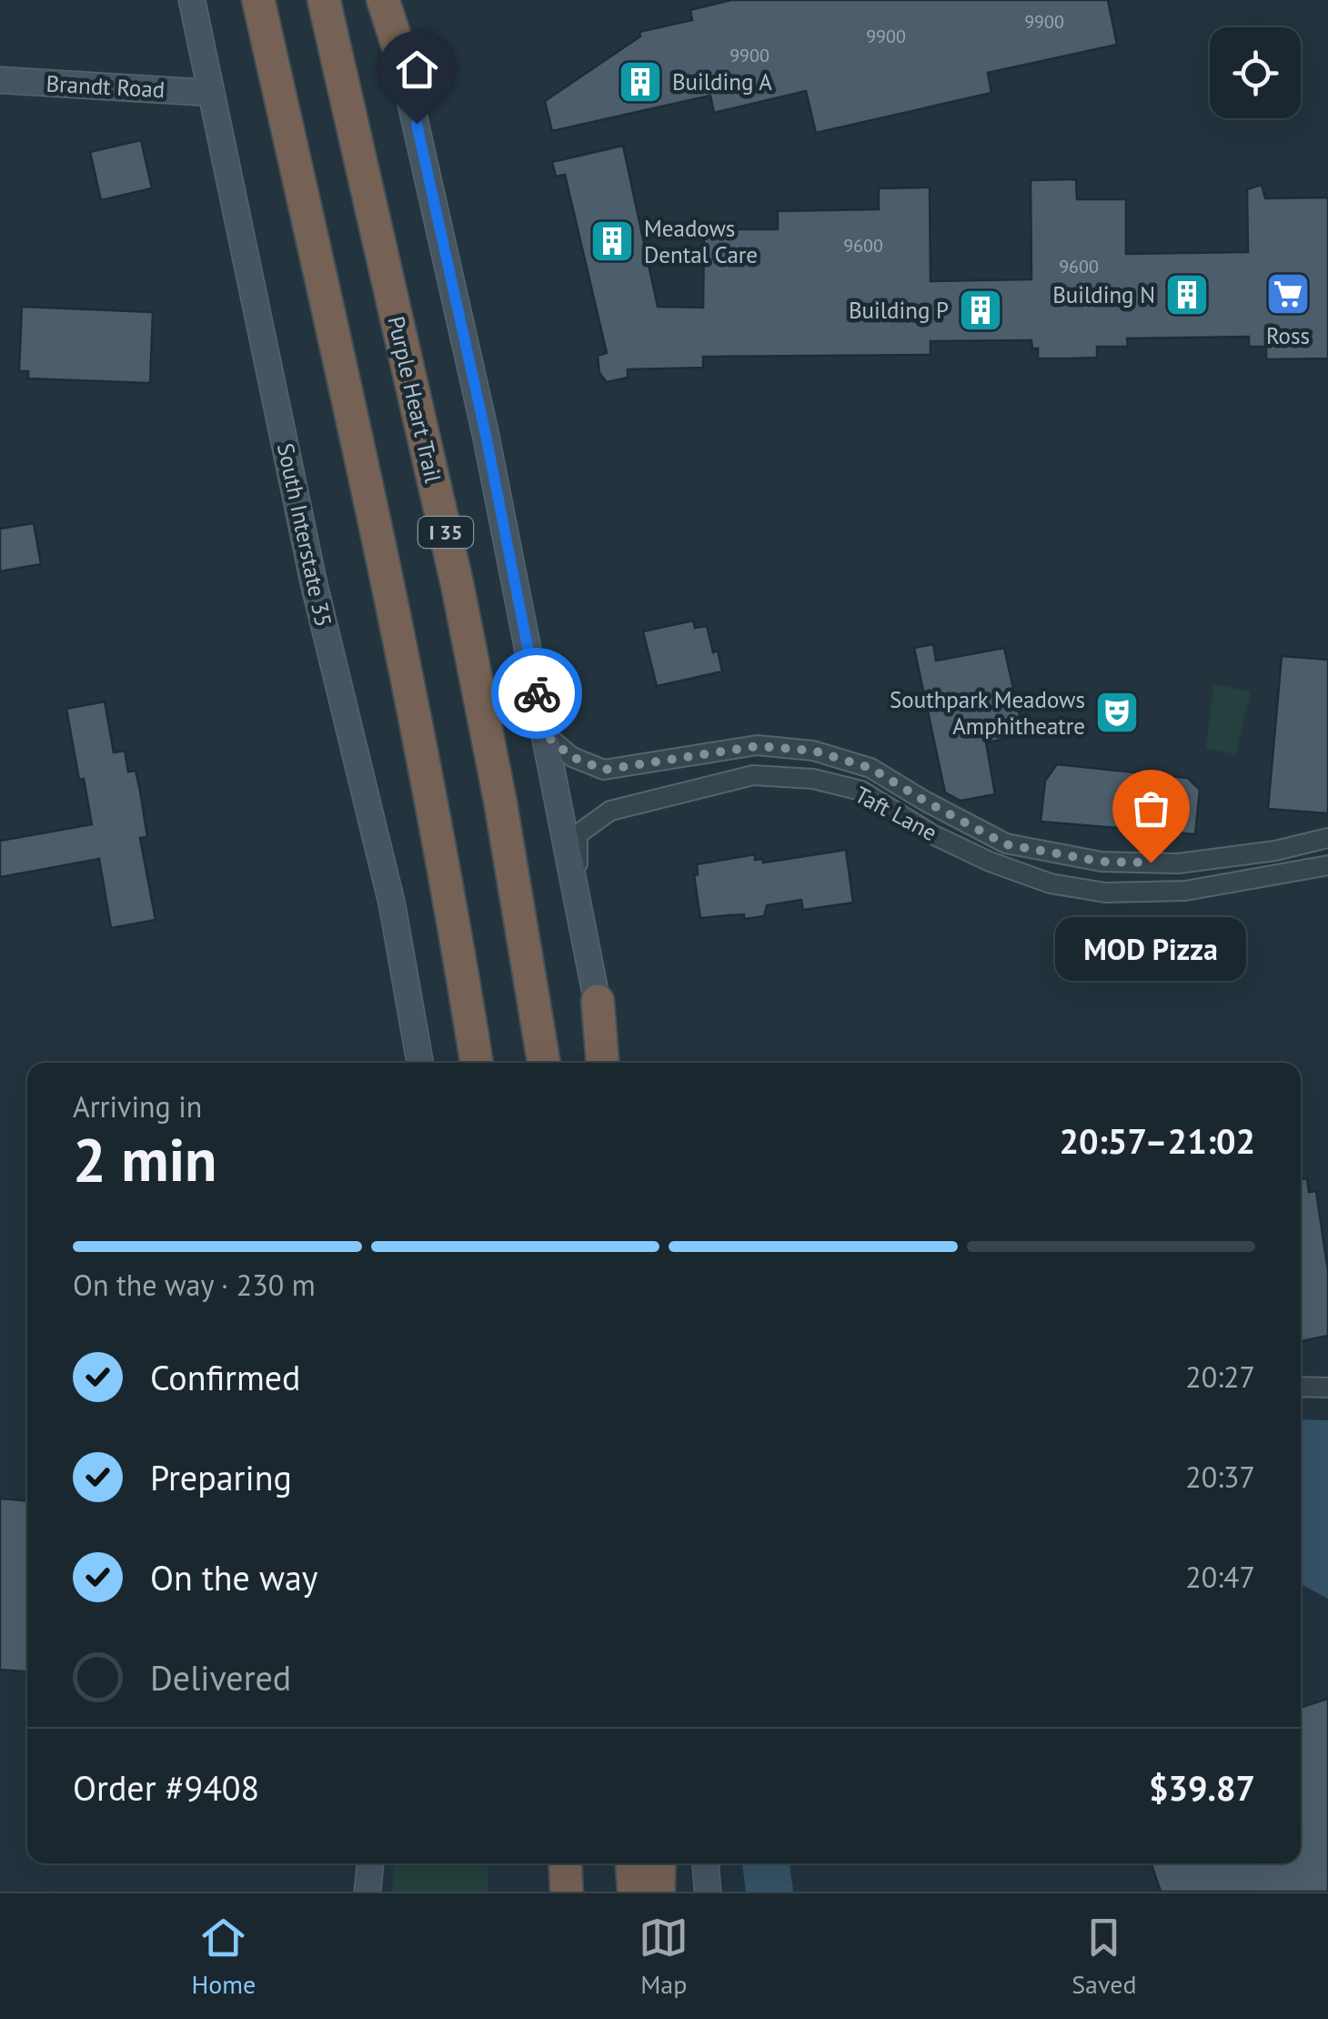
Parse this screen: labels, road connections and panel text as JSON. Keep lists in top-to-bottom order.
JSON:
{
  "streets": {
    "highway": ["Purple Heart Trail", "I 35"],
    "main road": ["Brandt Road", "South Interstate 35"],
    "street": ["Taft Lane"]
  },
  "crossings": [
    ["Brandt Road", "South Interstate 35"]
  ],
  "places": {
    "building": [
      "Building A",
      "Meadows Dental Care",
      "Building N",
      "Building P"
    ],
    "supermarket": ["Ross"],
    "theatre": ["Southpark Meadows Amphitheatre"],
    "other": ["MOD Pizza"]
  },
  "house_numbers": [
    "9900",
    "9900",
    "9900",
    "9600",
    "9600"
  ],
  "page": {
    "bubble": "MOD Pizza",
    "heading": ["2 min", "Arriving in", "20:57–21:02"],
    "panel": ["Order #9408", "$39.87"],
    "bar": "On the way · 230 m",
    "list": [
      ["Confirmed", "20:27"],
      ["Preparing", "20:37"],
      ["On the way", "20:47"],
      "Delivered"
    ],
    "tabs": ["Home", "Map", "Saved"]
  }
}
